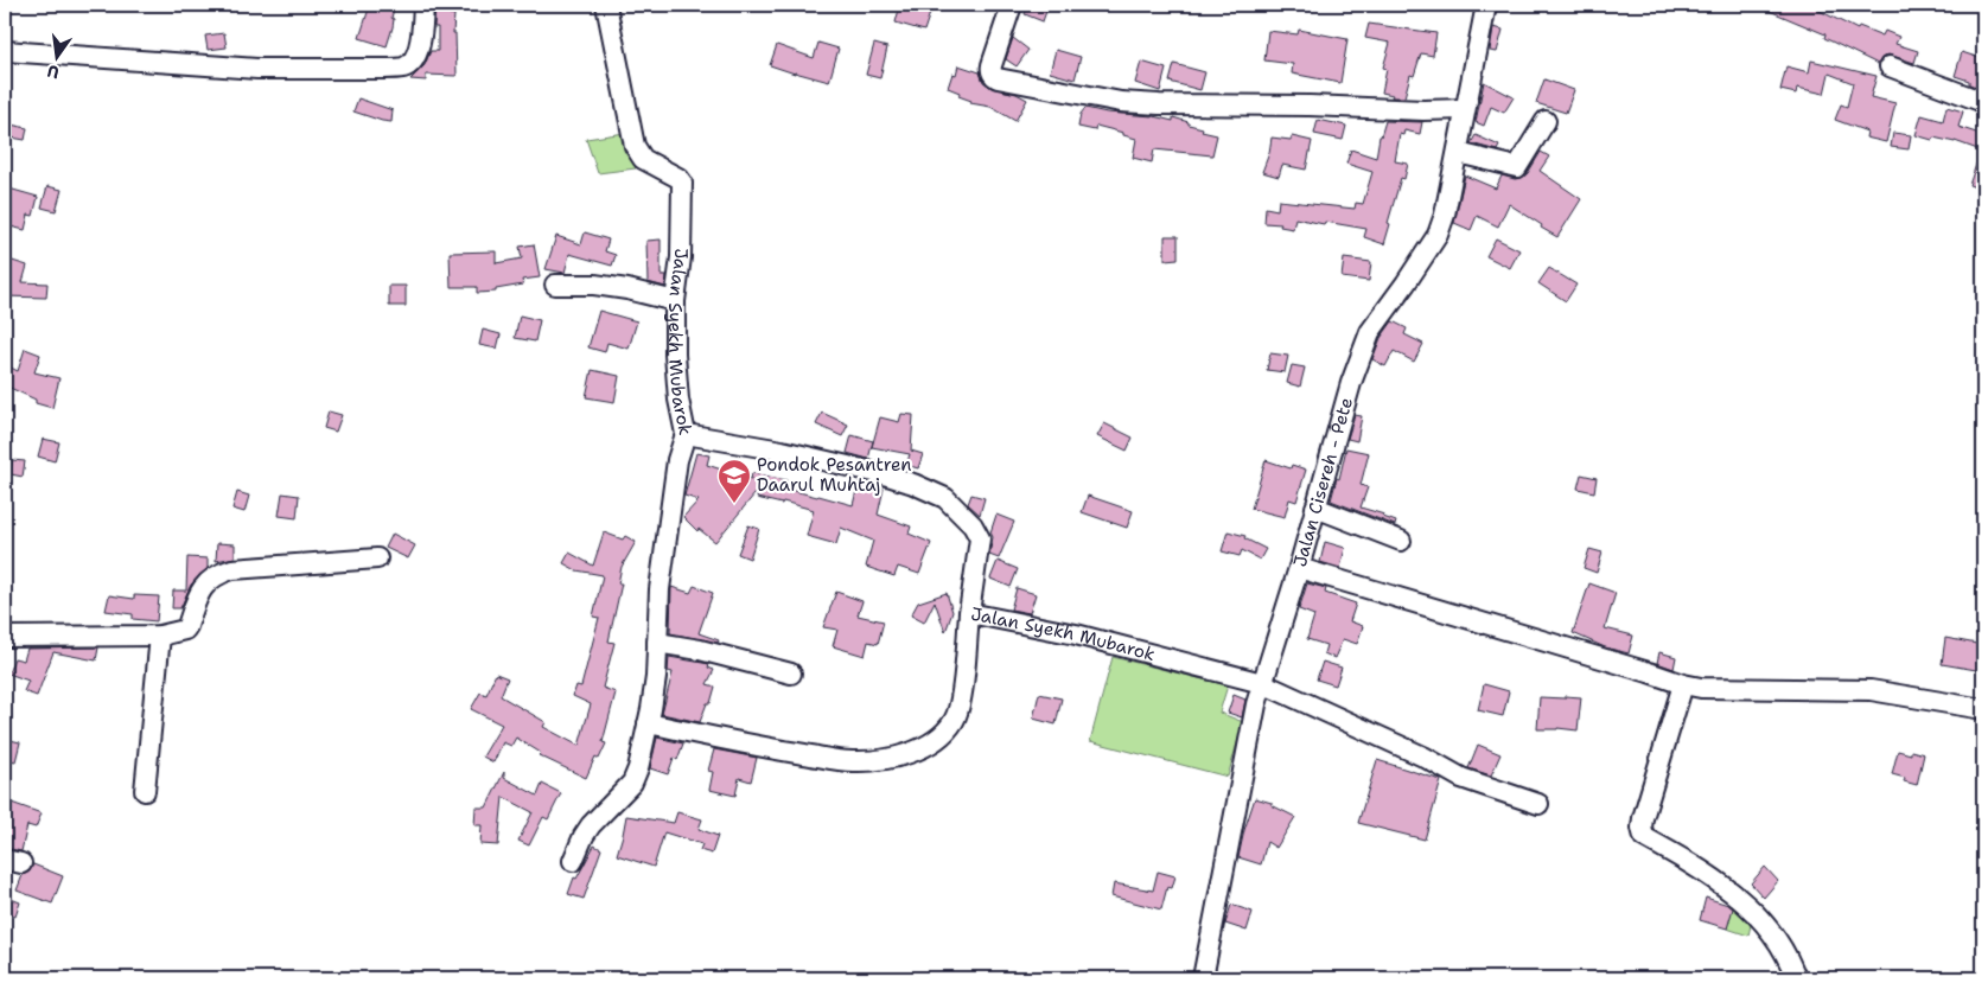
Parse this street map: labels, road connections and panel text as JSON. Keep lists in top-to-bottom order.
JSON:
{
  "streets": {
    "street": ["Jalan Syekh Mubarok", "Jalan Cisereh - Pete"]
  },
  "crossings": [
    ["Jalan Syekh Mubarok", "Jalan Cisereh - Pete"]
  ],
  "places": {
    "school or university": ["Pondok Pesantren Daarul Muhtaj"]
  },
  "north": "bottom"
}
